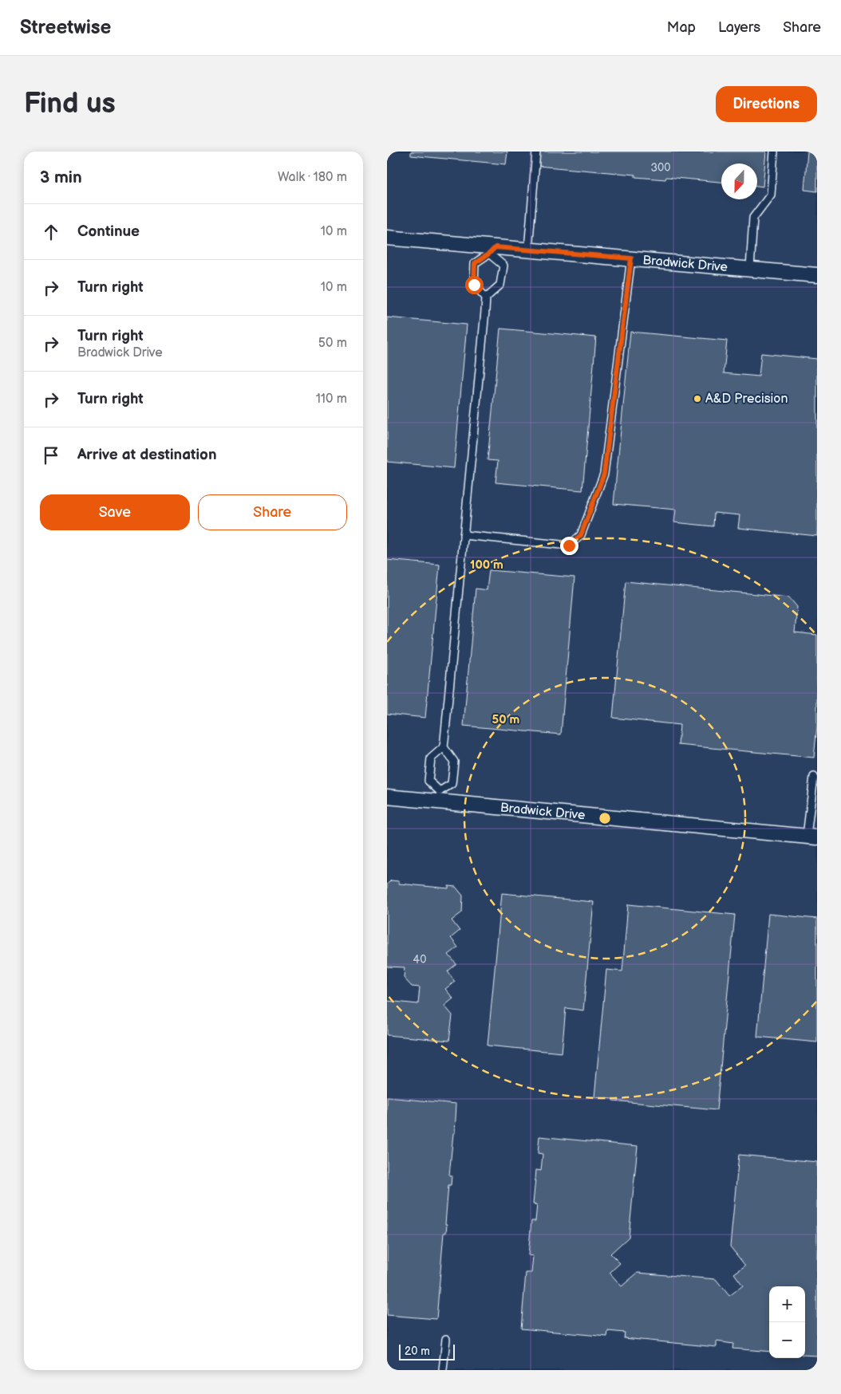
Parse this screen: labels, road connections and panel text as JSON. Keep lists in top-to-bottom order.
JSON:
{
  "streets": {
    "street": ["Bradwick Drive"]
  },
  "places": ["A&D Precision"],
  "house_numbers": ["300", "40"],
  "scale_bar": "20 m",
  "north": "bottom",
  "page": {
    "header": "Streetwise",
    "nav": ["Map", "Layers", "Share"],
    "buttons": [
      "Directions",
      ["Save", "Share"]
    ],
    "title": "Find us",
    "heading": ["3 min", "Walk · 180 m"],
    "list": [
      ["Continue", "10 m"],
      ["Turn right", "10 m"],
      ["Turn right", "Bradwick Drive", "50 m"],
      ["Turn right", "110 m"],
      "Arrive at destination"
    ],
    "map_buttons": ["+", "−"],
    "scale": "20 m"
  },
  "rings": ["100 m", "50 m"]
}
